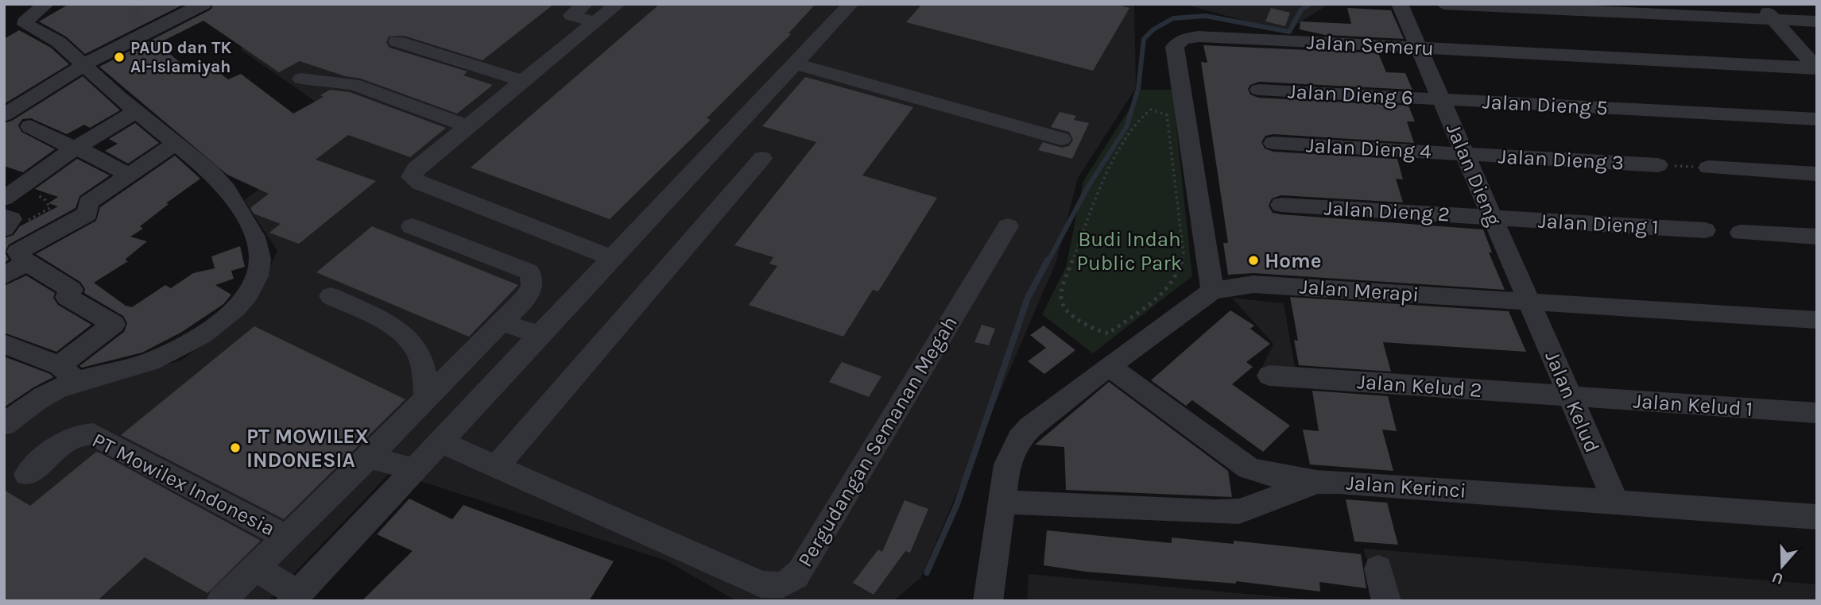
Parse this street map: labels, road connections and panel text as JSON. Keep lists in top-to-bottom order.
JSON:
{
  "streets": {
    "street": [
      "Jalan Semeru",
      "Jalan Dieng 6",
      "Jalan Dieng 5",
      "Jalan Dieng 4",
      "Jalan Dieng 3",
      "Jalan Dieng",
      "Jalan Dieng 2",
      "Jalan Dieng 1",
      "Jalan Merapi",
      "Jalan Kelud 2",
      "Jalan Kelud",
      "Jalan Kelud 1",
      "Pergudangan Semanan Megah",
      "PT Mowilex Indonesia",
      "Jalan Kerinci"
    ]
  },
  "crossings": [
    ["Jalan Semeru", "Jalan Dieng"],
    ["Jalan Semeru", "Jalan Merapi"],
    ["Jalan Dieng 6", "Jalan Dieng 5"],
    ["Jalan Dieng 6", "Jalan Dieng"],
    ["Jalan Dieng 5", "Jalan Dieng"],
    ["Jalan Dieng 4", "Jalan Dieng 3"],
    ["Jalan Dieng 4", "Jalan Dieng"],
    ["Jalan Dieng 3", "Jalan Dieng"],
    ["Jalan Dieng", "Jalan Dieng 2"],
    ["Jalan Dieng", "Jalan Dieng 1"],
    ["Jalan Dieng", "Jalan Merapi"],
    ["Jalan Dieng", "Jalan Kelud"],
    ["Jalan Dieng 2", "Jalan Dieng 1"],
    ["Jalan Merapi", "Jalan Kelud"],
    ["Jalan Merapi", "Jalan Kerinci"],
    ["Jalan Kelud 2", "Jalan Kelud"],
    ["Jalan Kelud 2", "Jalan Kelud 1"],
    ["Jalan Kelud", "Jalan Kelud 1"],
    ["Jalan Kelud", "Jalan Kerinci"]
  ],
  "parks": ["Budi Indah Public Park"],
  "places": ["PAUD dan TK Al-Islamiyah", "Home", "PT MOWILEX INDONESIA"],
  "north": "bottom"
}
